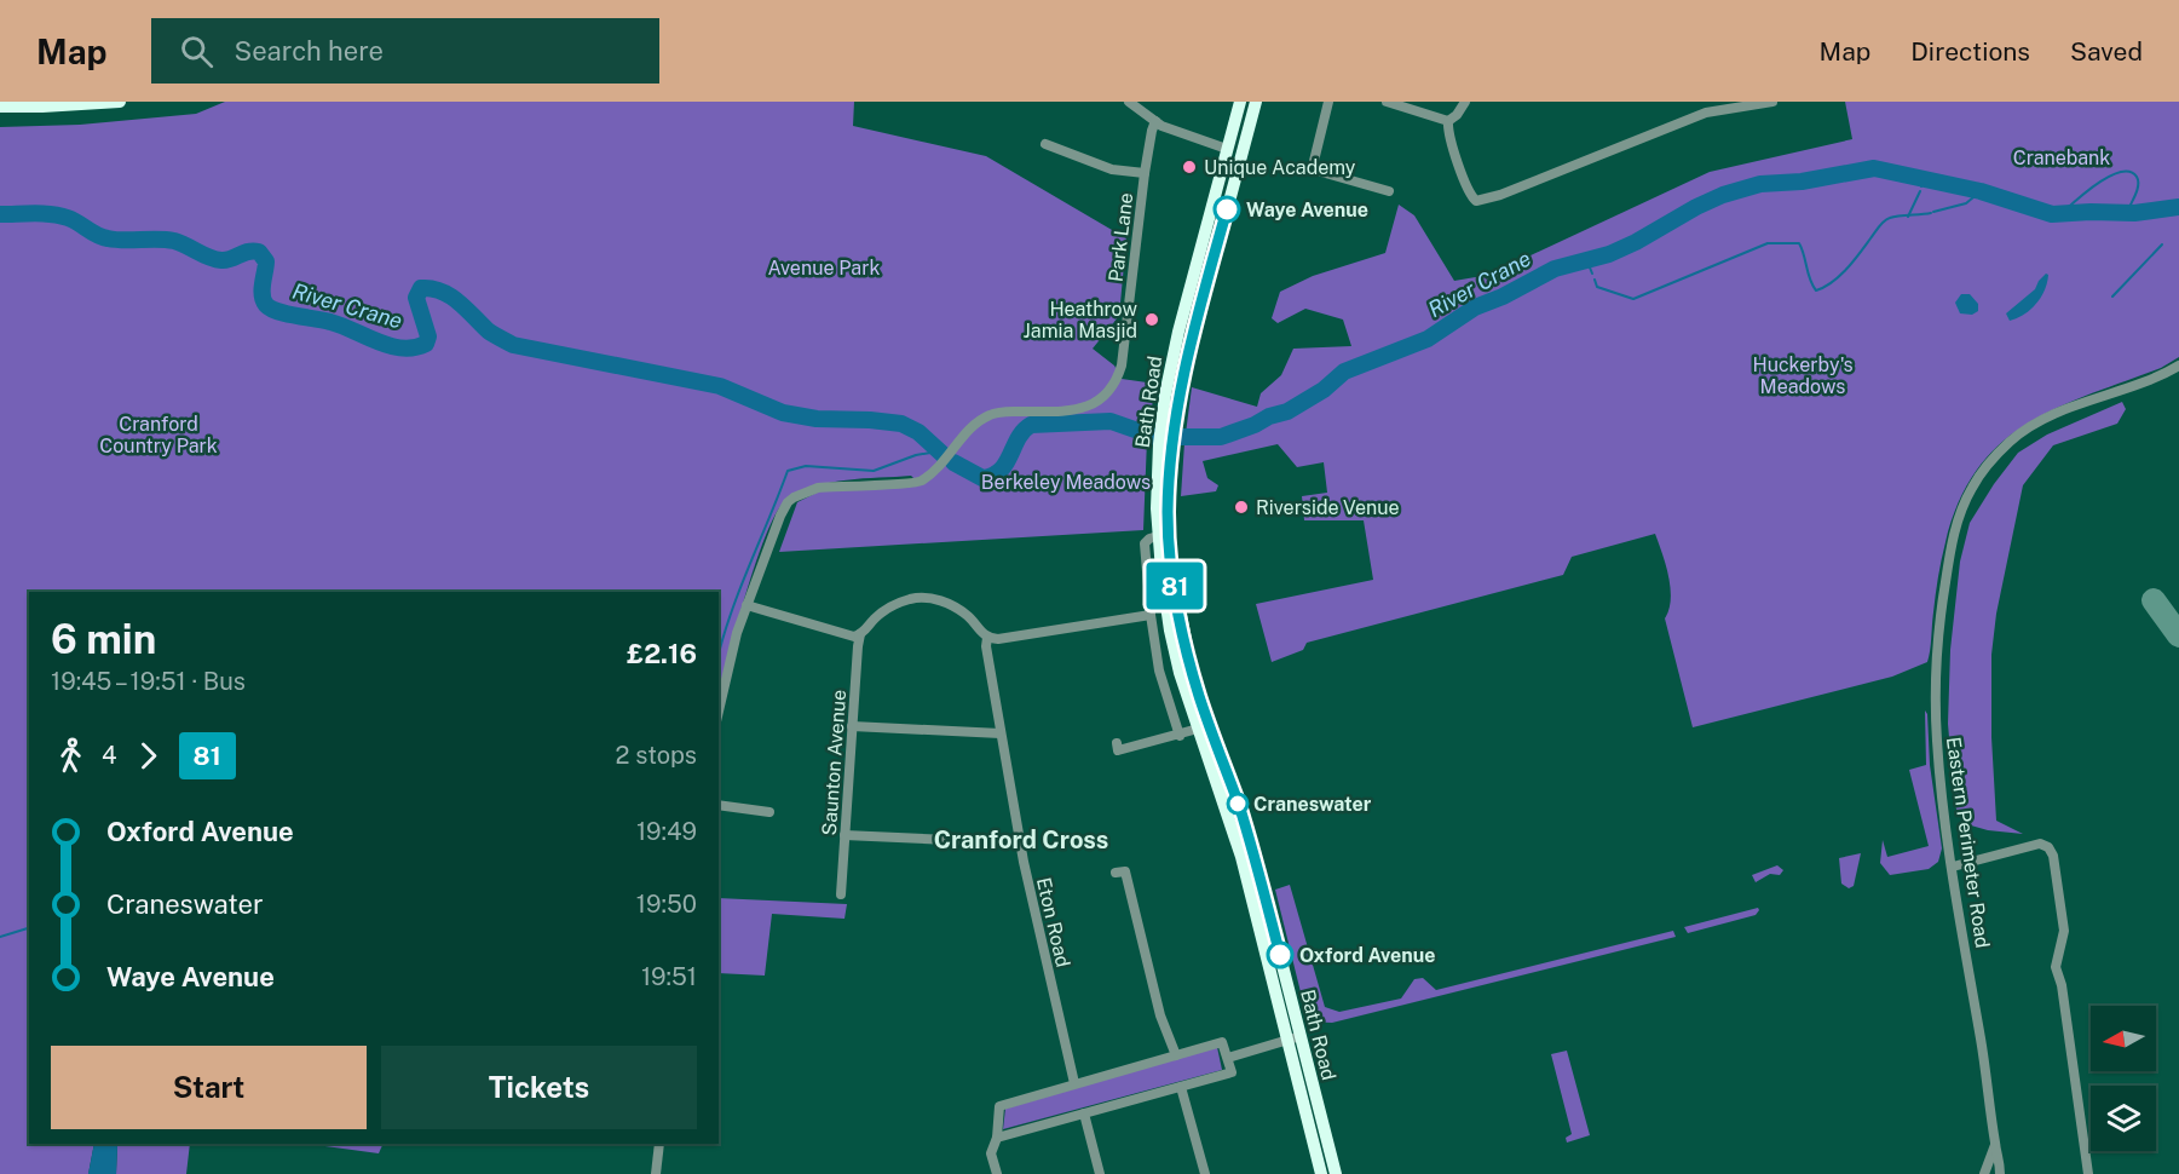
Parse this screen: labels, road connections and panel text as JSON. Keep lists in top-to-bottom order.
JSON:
{
  "streets": {
    "highway": ["Bath Road"],
    "street": [
      "Park Lane",
      "Saunton Avenue",
      "Eastern Perimeter Road",
      "Eton Road"
    ]
  },
  "districts": ["Cranford Cross"],
  "water": ["River Crane"],
  "parks": [
    "Cranebank",
    "Avenue Park",
    "Huckerby's Meadows",
    "Cranford Country Park",
    "Berkeley Meadows"
  ],
  "places": [
    "Unique Academy",
    "Waye Avenue",
    "Heathrow Jamia Masjid",
    "Riverside Venue",
    "Craneswater",
    "Oxford Avenue"
  ],
  "lines": ["bus line 81"],
  "north": "left",
  "page": {
    "header": "Map",
    "search": "Search here",
    "nav": ["Map", "Directions", "Saved"],
    "on_map": "81",
    "heading": ["6 min", "19:45 – 19:51 · Bus", "£2.16"],
    "legs": ["4", "81", "2 stops"],
    "list": [
      {
        "name": "Oxford Avenue",
        "value": "19:49"
      },
      {
        "name": "Craneswater",
        "value": "19:50"
      },
      {
        "name": "Waye Avenue",
        "value": "19:51"
      }
    ],
    "buttons": ["Start", "Tickets"]
  }
}
